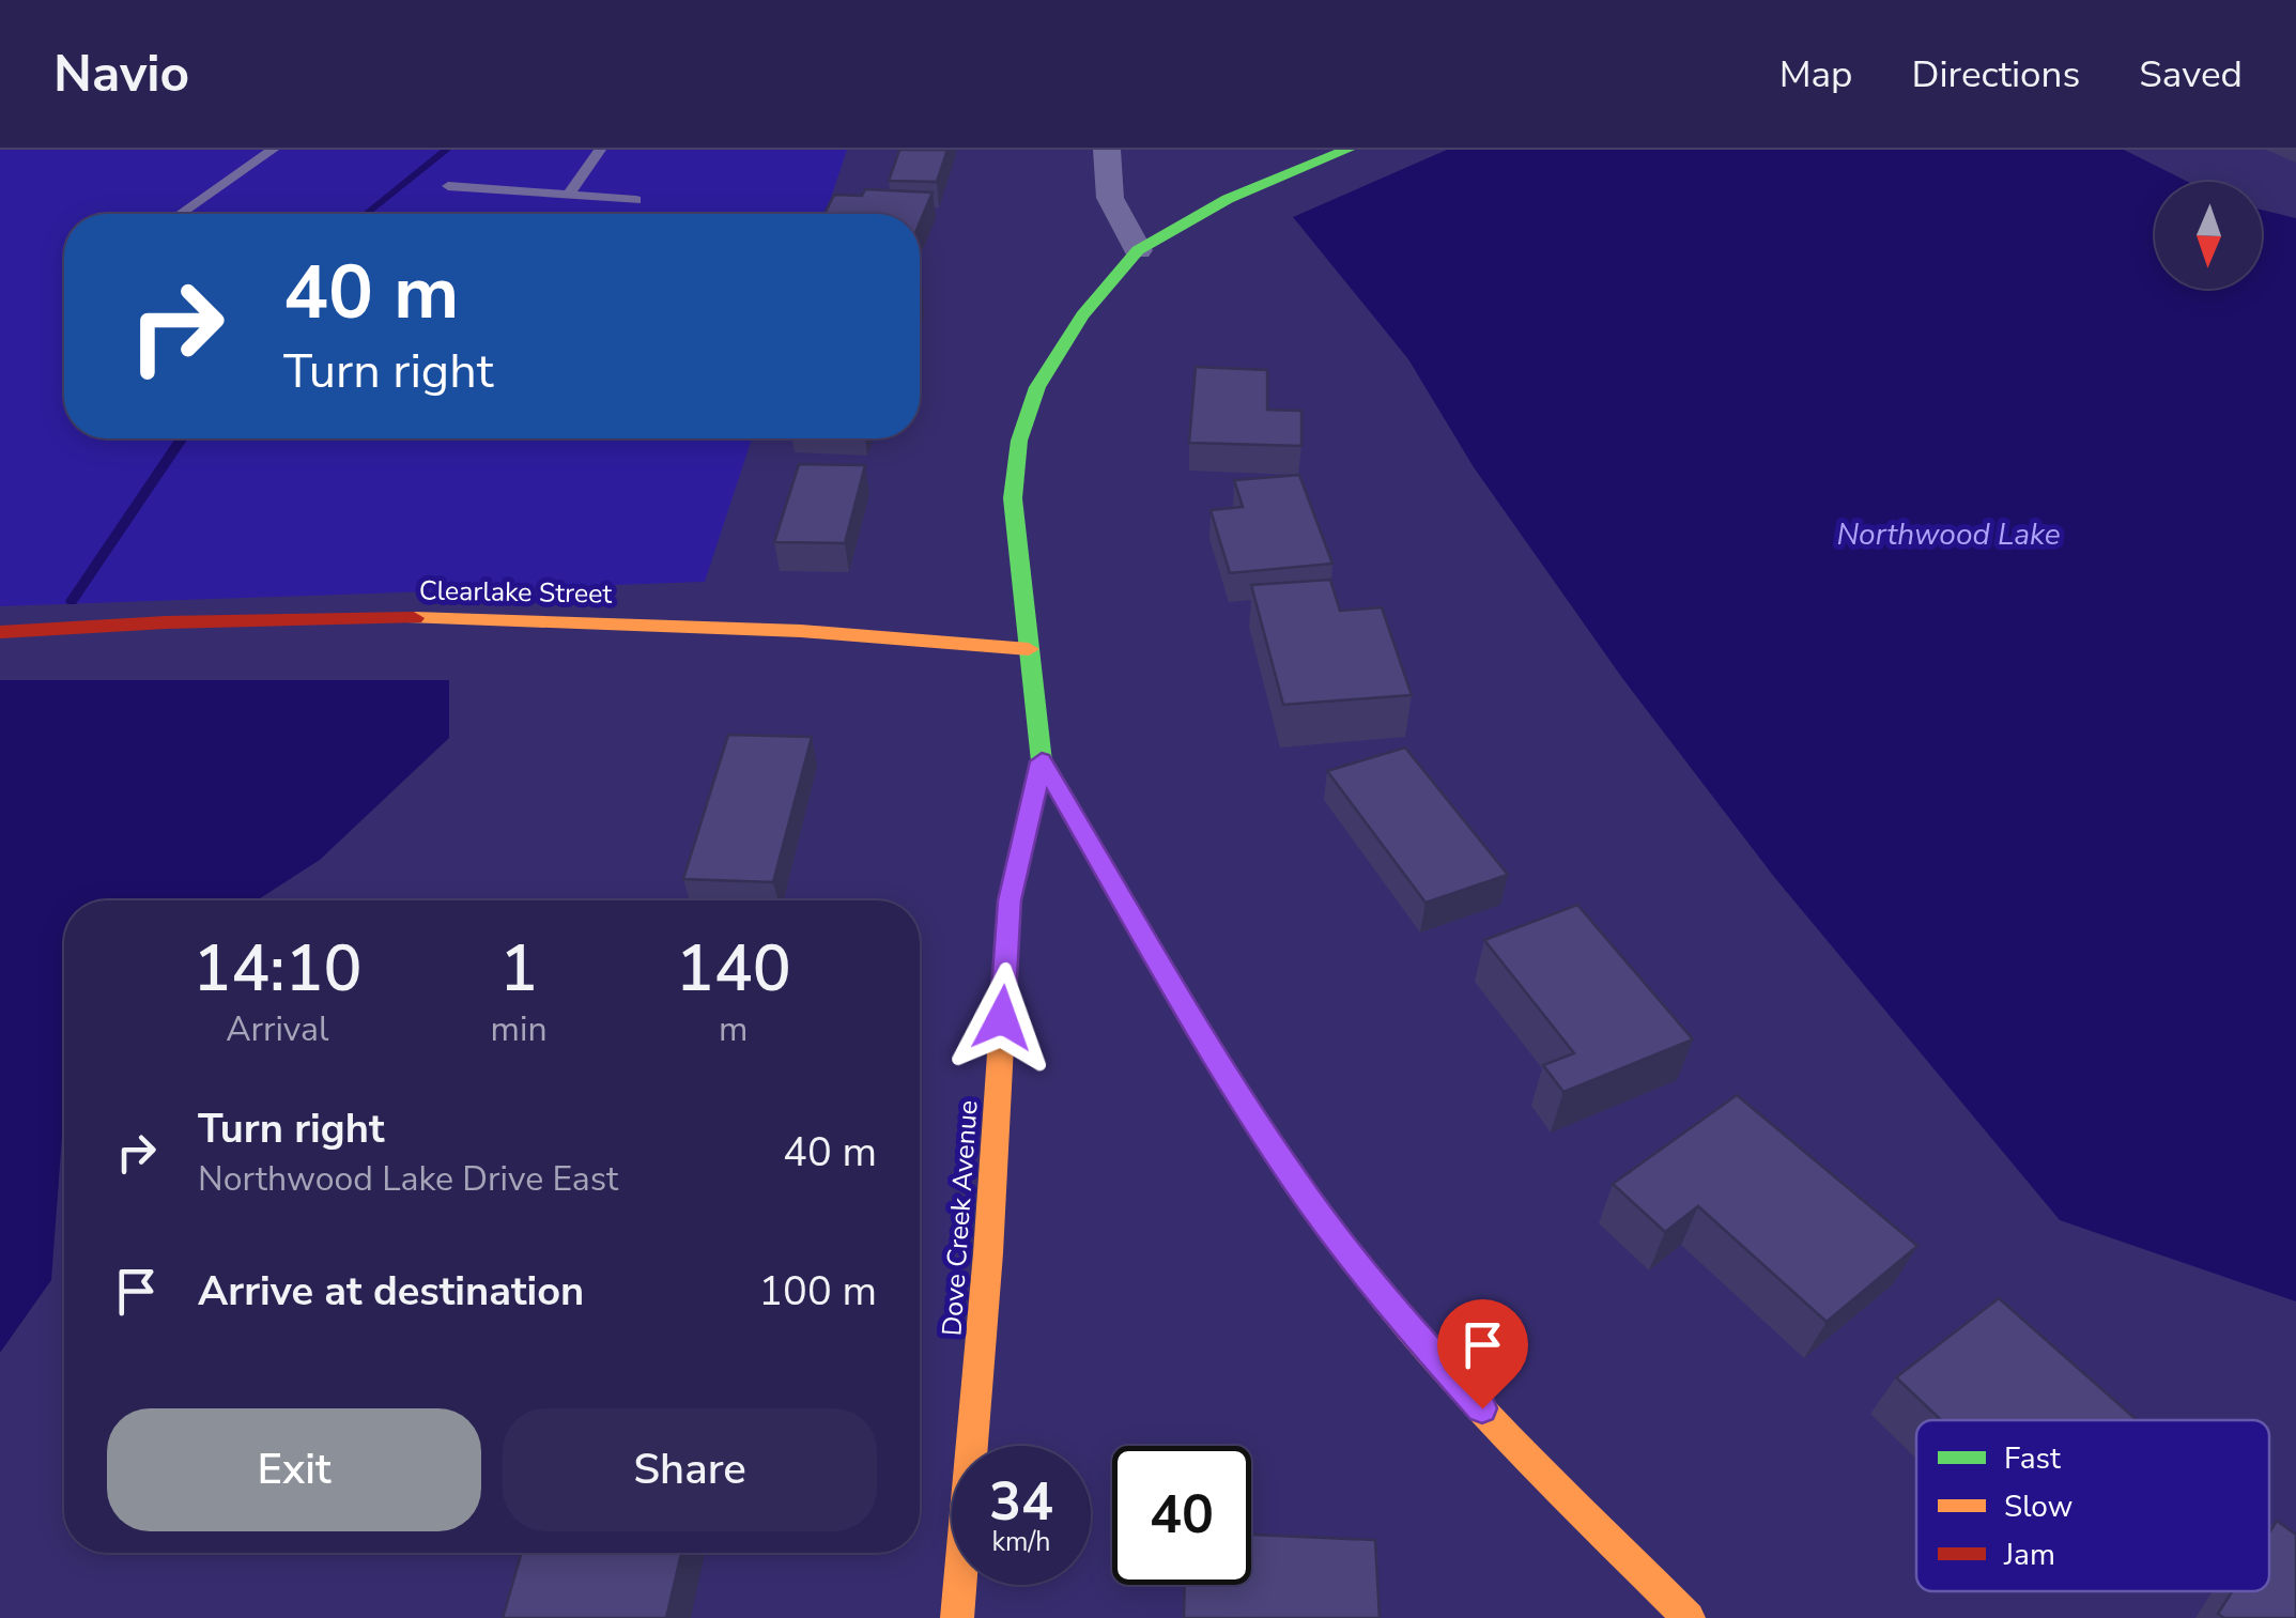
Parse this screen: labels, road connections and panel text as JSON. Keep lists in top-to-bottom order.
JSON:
{
  "streets": {
    "street": ["Clearlake Street", "Dove Creek Avenue"]
  },
  "water": ["Northwood Lake"],
  "legend": ["Fast", "Slow", "Jam"],
  "north": "bottom",
  "page": {
    "header": "Navio",
    "nav": ["Map", "Directions", "Saved"],
    "turn": ["40 m", "Turn right"],
    "eta": [
      "14:10",
      "Arrival",
      "1",
      "min",
      "140",
      "m"
    ],
    "list": [
      {
        "name": "Turn right",
        "note": "Northwood Lake Drive East",
        "value": "40 m"
      },
      {
        "name": "Arrive at destination",
        "value": "100 m"
      }
    ],
    "buttons": ["Exit", "Share"],
    "speed": "34 km/h",
    "limit": "40"
  }
}
